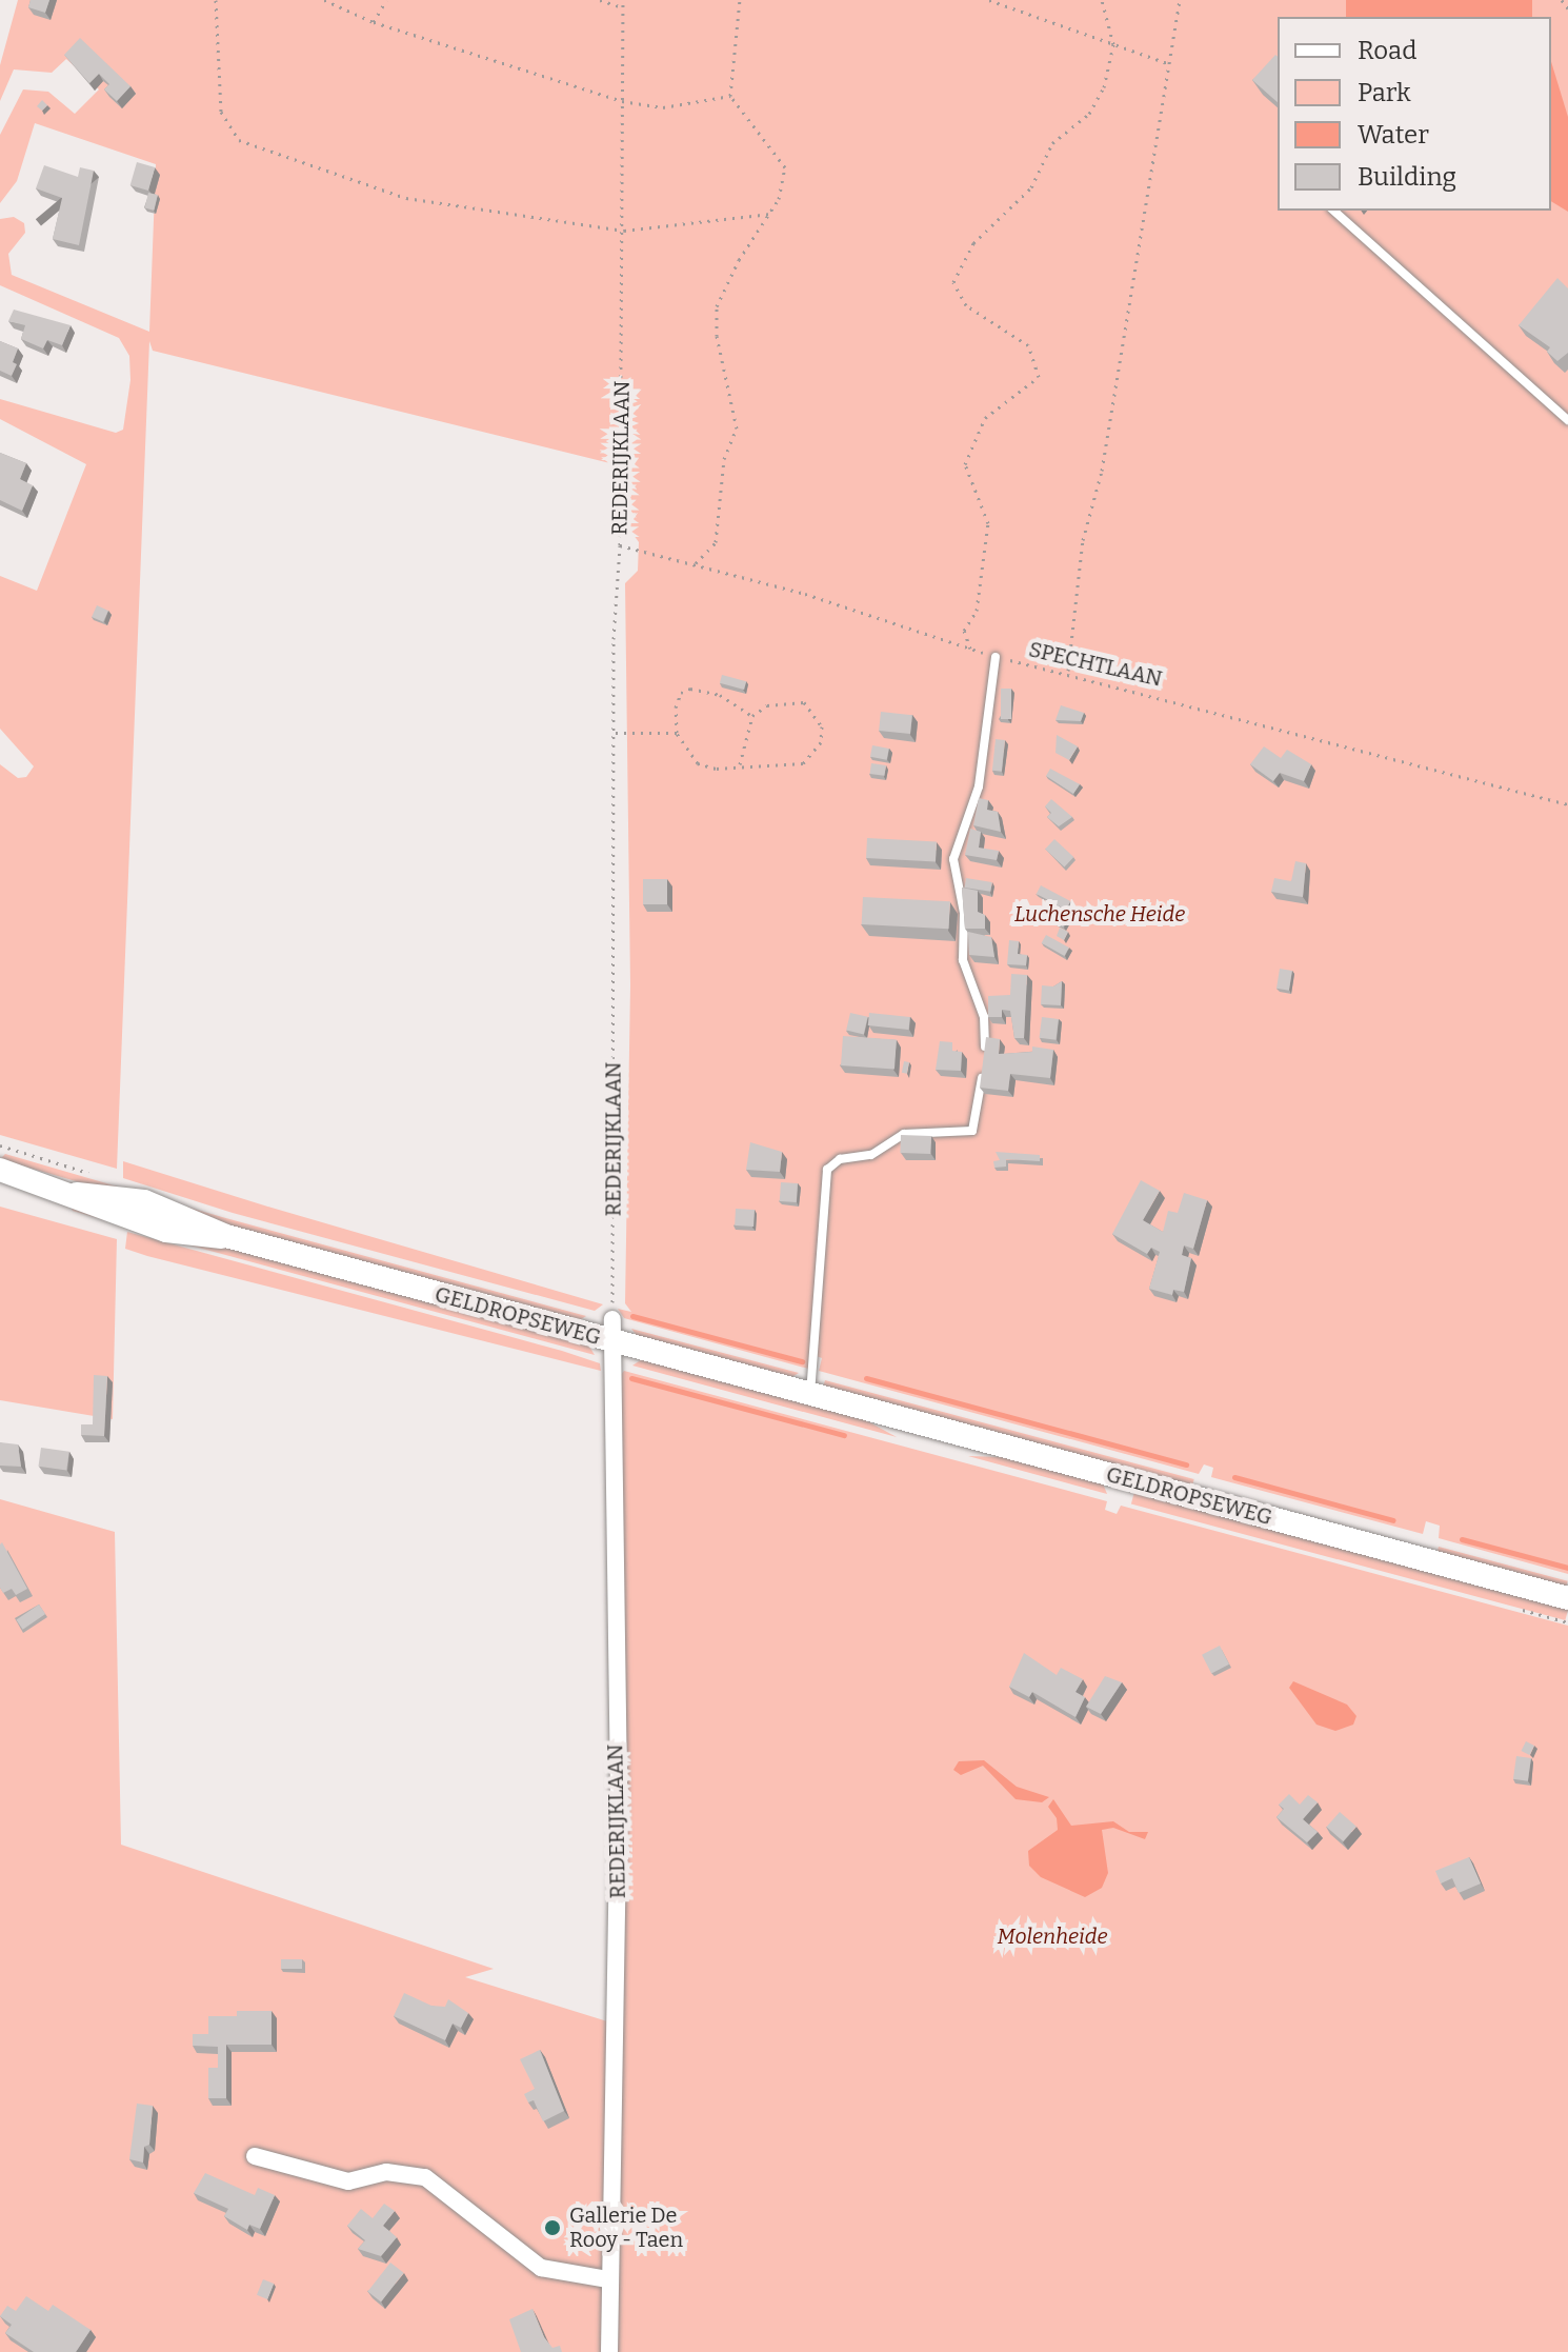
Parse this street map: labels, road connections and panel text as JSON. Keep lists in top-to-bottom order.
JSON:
{
  "streets": {
    "main road": ["GELDROPSEWEG"],
    "street": ["REDERIJKLAAN"],
    "path": ["SPECHTLAAN"]
  },
  "crossings": [
    ["REDERIJKLAAN", "SPECHTLAAN"],
    ["REDERIJKLAAN", "GELDROPSEWEG"]
  ],
  "parks": ["Luchensche Heide", "Molenheide"],
  "places": ["Gallerie De Rooy - Taen"],
  "legend": [
    "Road",
    "Park",
    "Water",
    "Building"
  ]
}
